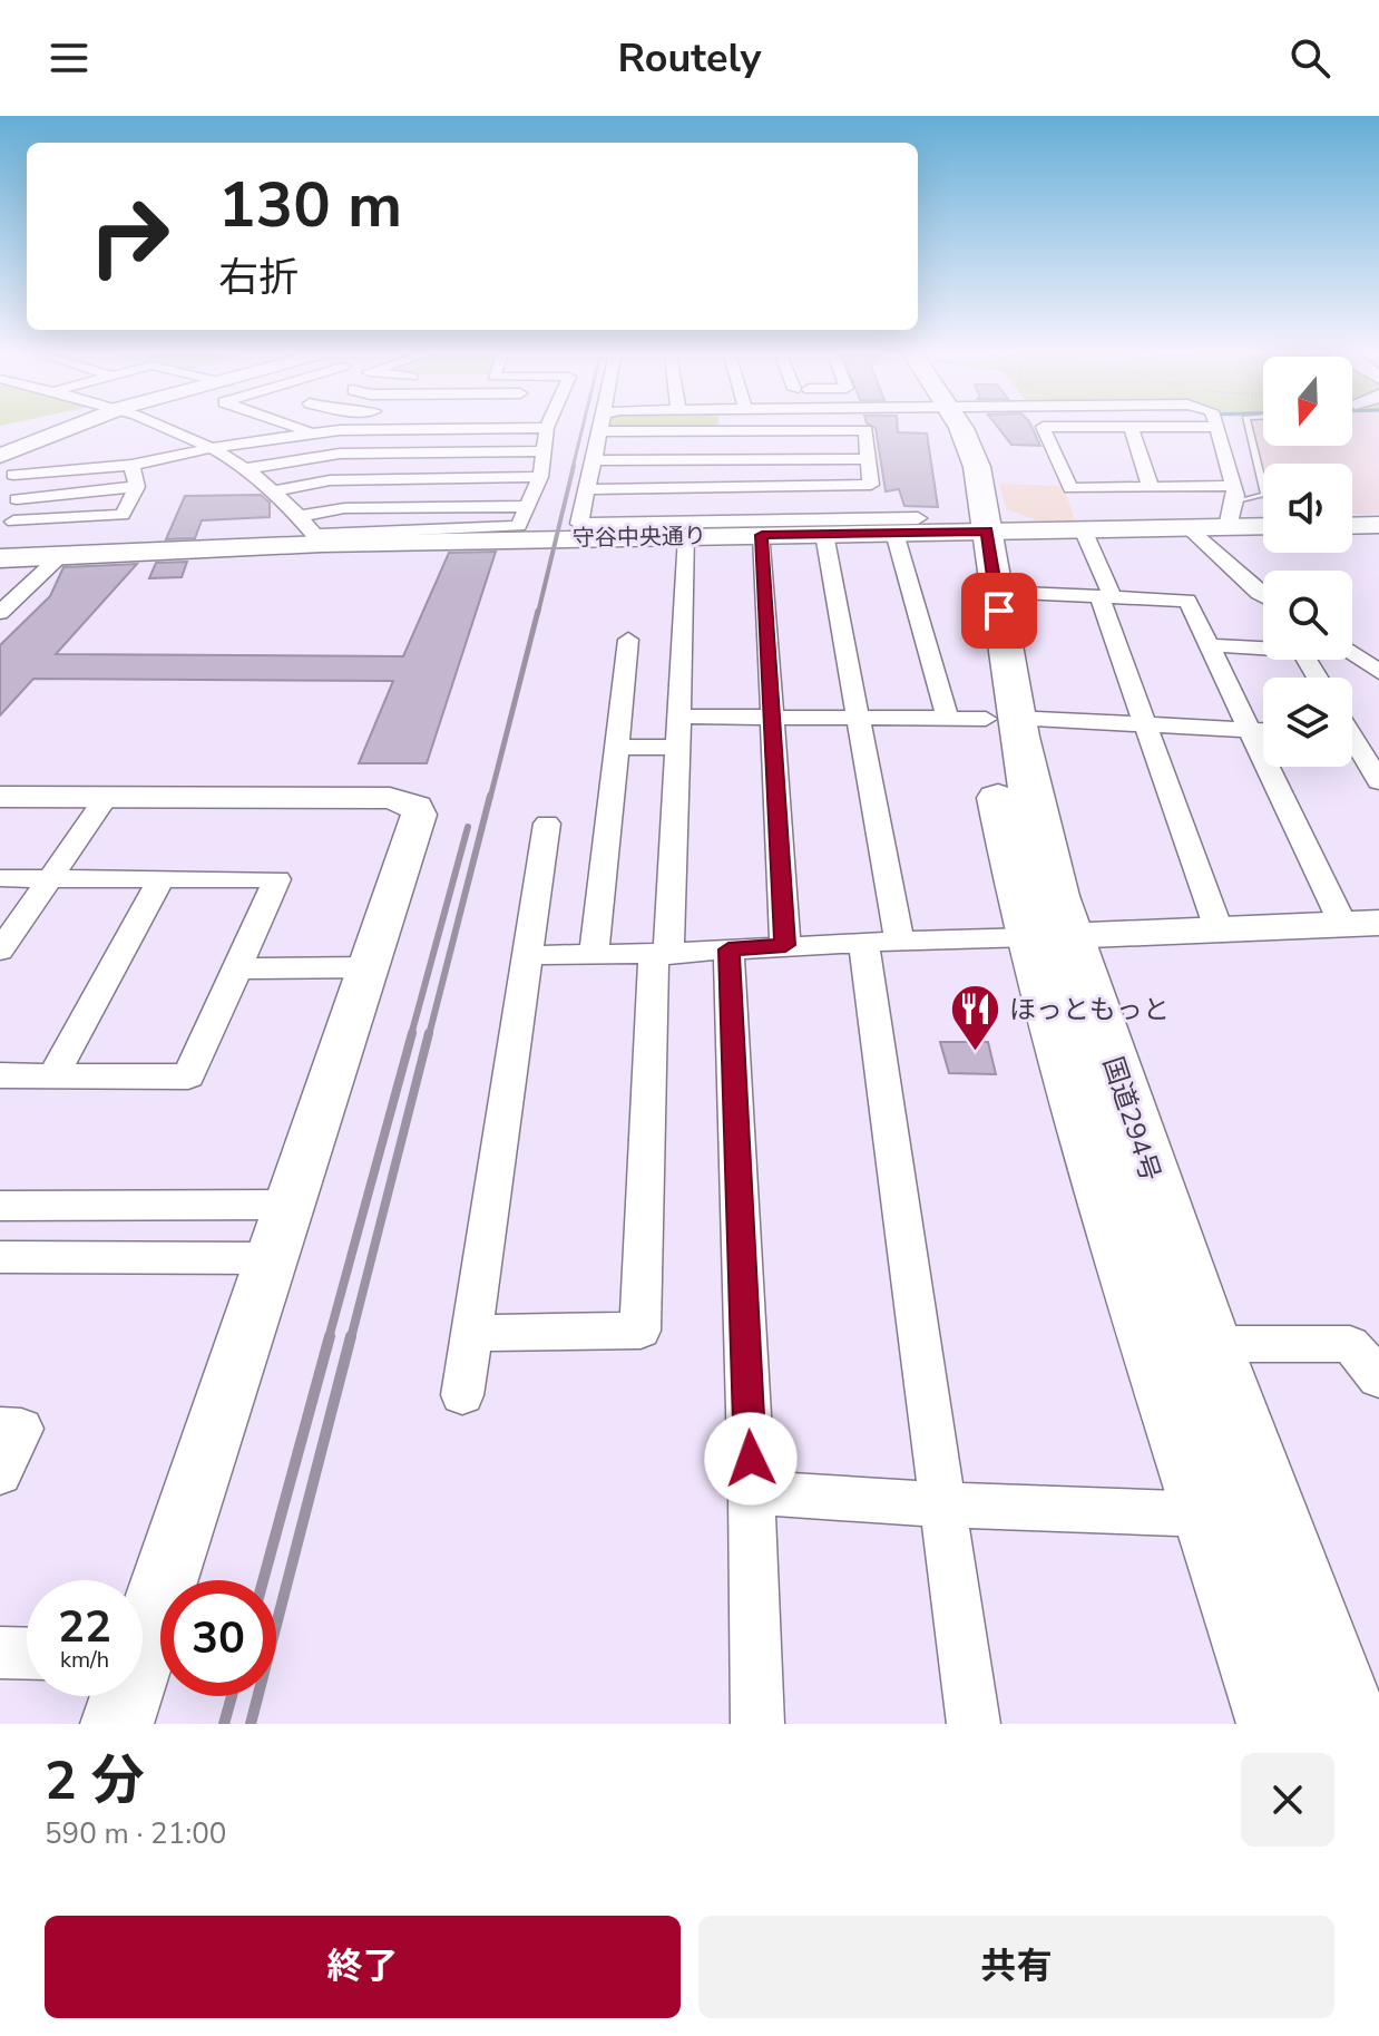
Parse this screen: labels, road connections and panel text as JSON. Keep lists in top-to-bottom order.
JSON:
{
  "streets": {
    "highway": ["国道294号"],
    "main road": ["守谷中央通り"]
  },
  "crossings": [
    ["守谷中央通り", "国道294号"]
  ],
  "places": {
    "restaurant": ["ほっともっと"]
  },
  "north": "bottom",
  "page": {
    "header": "Routely",
    "turn": ["130 m", "右折"],
    "speed": "22 km/h",
    "limit": "30",
    "heading": ["2 分", "590 m · 21:00"],
    "buttons": ["終了", "共有"]
  }
}
